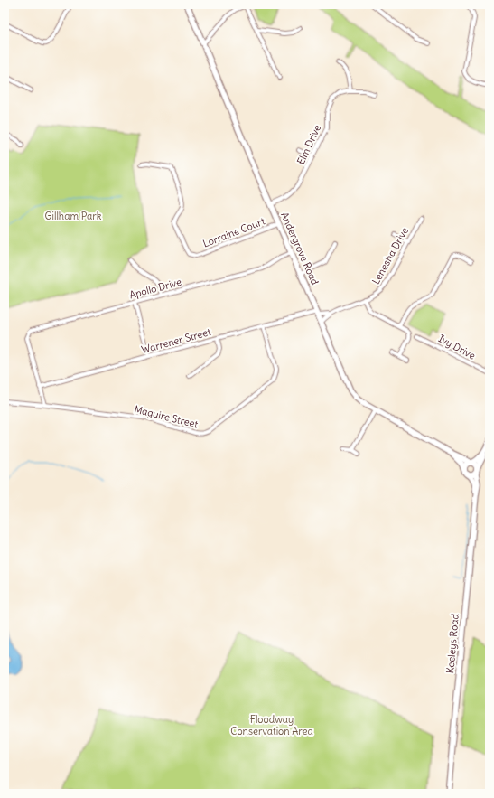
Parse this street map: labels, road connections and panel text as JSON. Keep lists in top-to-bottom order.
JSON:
{
  "streets": {
    "street": [
      "Elm Drive",
      "Lorraine Court",
      "Andergrove Road",
      "Lenesha Drive",
      "Apollo Drive",
      "Warrener Street",
      "Ivy Drive",
      "Maguire Street",
      "Keeleys Road"
    ]
  },
  "crossings": [
    ["Elm Drive", "Andergrove Road"],
    ["Lorraine Court", "Andergrove Road"],
    ["Andergrove Road", "Lenesha Drive"],
    ["Andergrove Road", "Apollo Drive"],
    ["Andergrove Road", "Warrener Street"],
    ["Andergrove Road", "Keeleys Road"],
    ["Lenesha Drive", "Warrener Street"],
    ["Warrener Street", "Maguire Street"]
  ],
  "parks": ["Gillham Park", "Floodway Conservation Area"]
}
